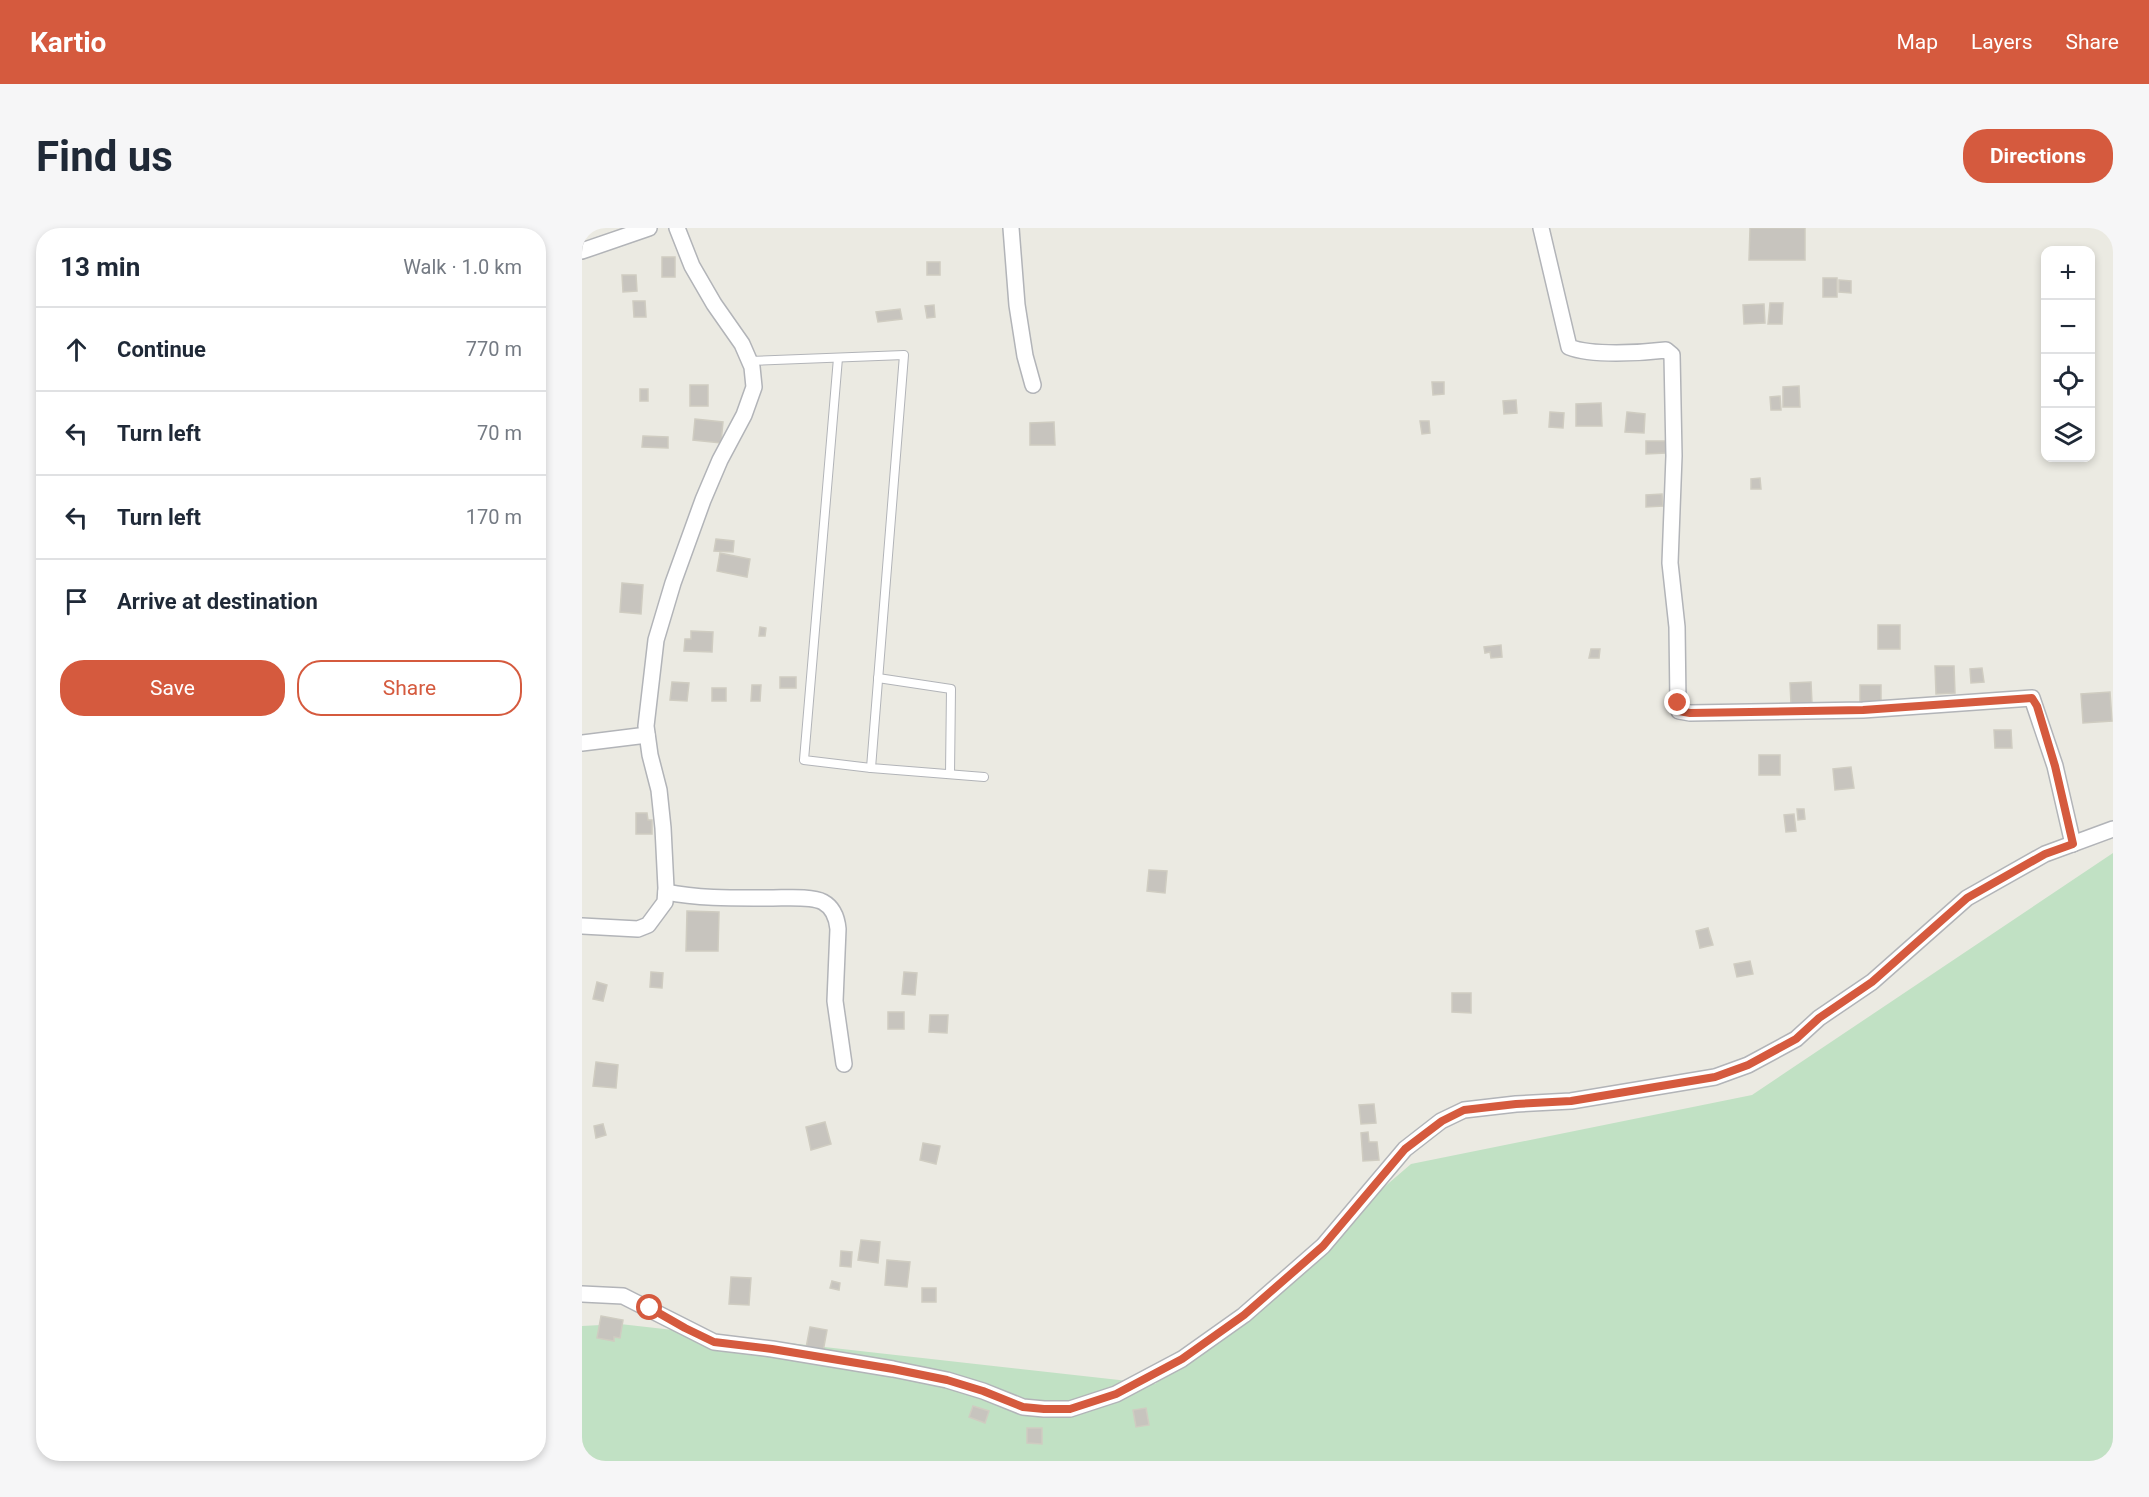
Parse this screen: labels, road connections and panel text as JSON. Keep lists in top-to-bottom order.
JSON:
{
  "page": {
    "header": "Kartio",
    "nav": ["Map", "Layers", "Share"],
    "buttons": [
      "Directions",
      ["Save", "Share"]
    ],
    "title": "Find us",
    "heading": ["13 min", "Walk · 1.0 km"],
    "map_buttons": ["+", "−"],
    "list": [
      ["Continue", "770 m"],
      ["Turn left", "70 m"],
      ["Turn left", "170 m"],
      "Arrive at destination"
    ]
  }
}
